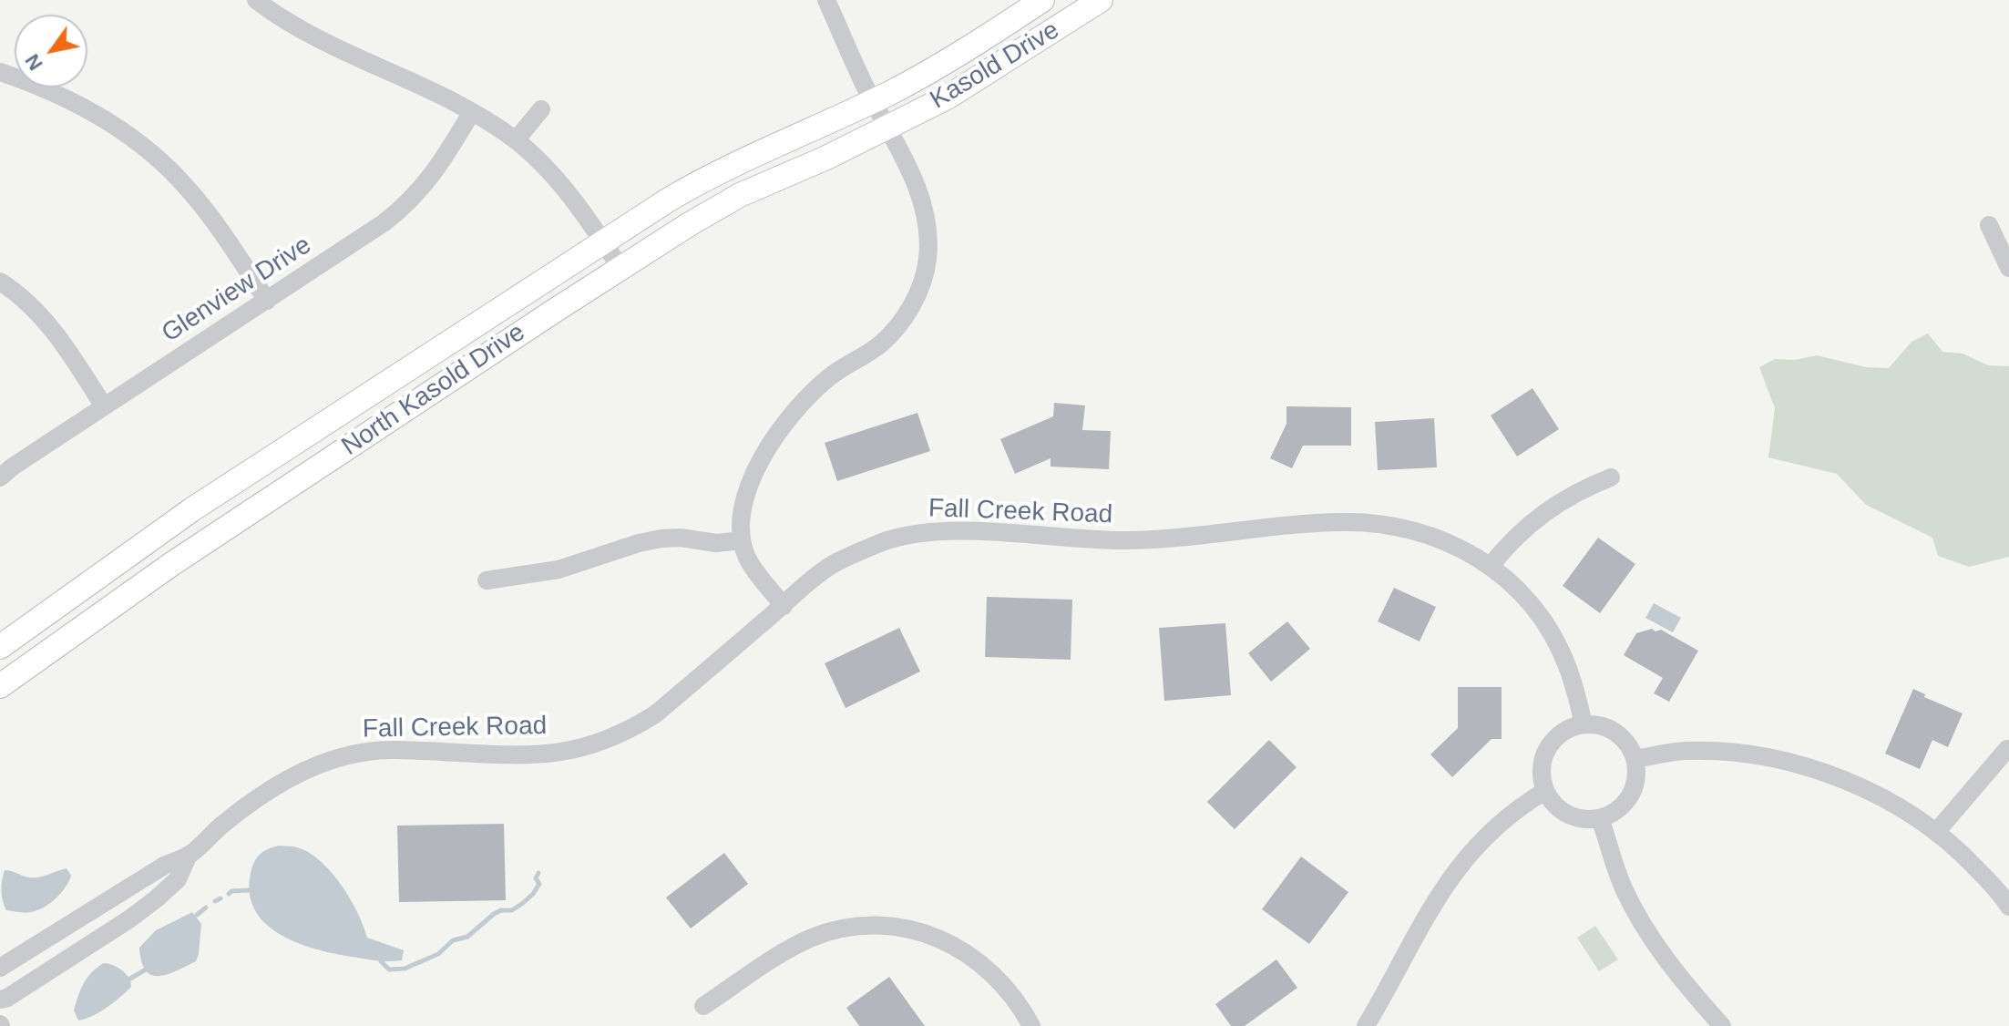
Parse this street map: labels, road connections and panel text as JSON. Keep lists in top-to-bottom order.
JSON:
{
  "streets": {
    "main road": ["Kasold Drive", "North Kasold Drive"],
    "street": ["Glenview Drive", "Fall Creek Road"]
  },
  "crossings": [
    ["Kasold Drive", "North Kasold Drive"]
  ],
  "north": "bottom left"
}
